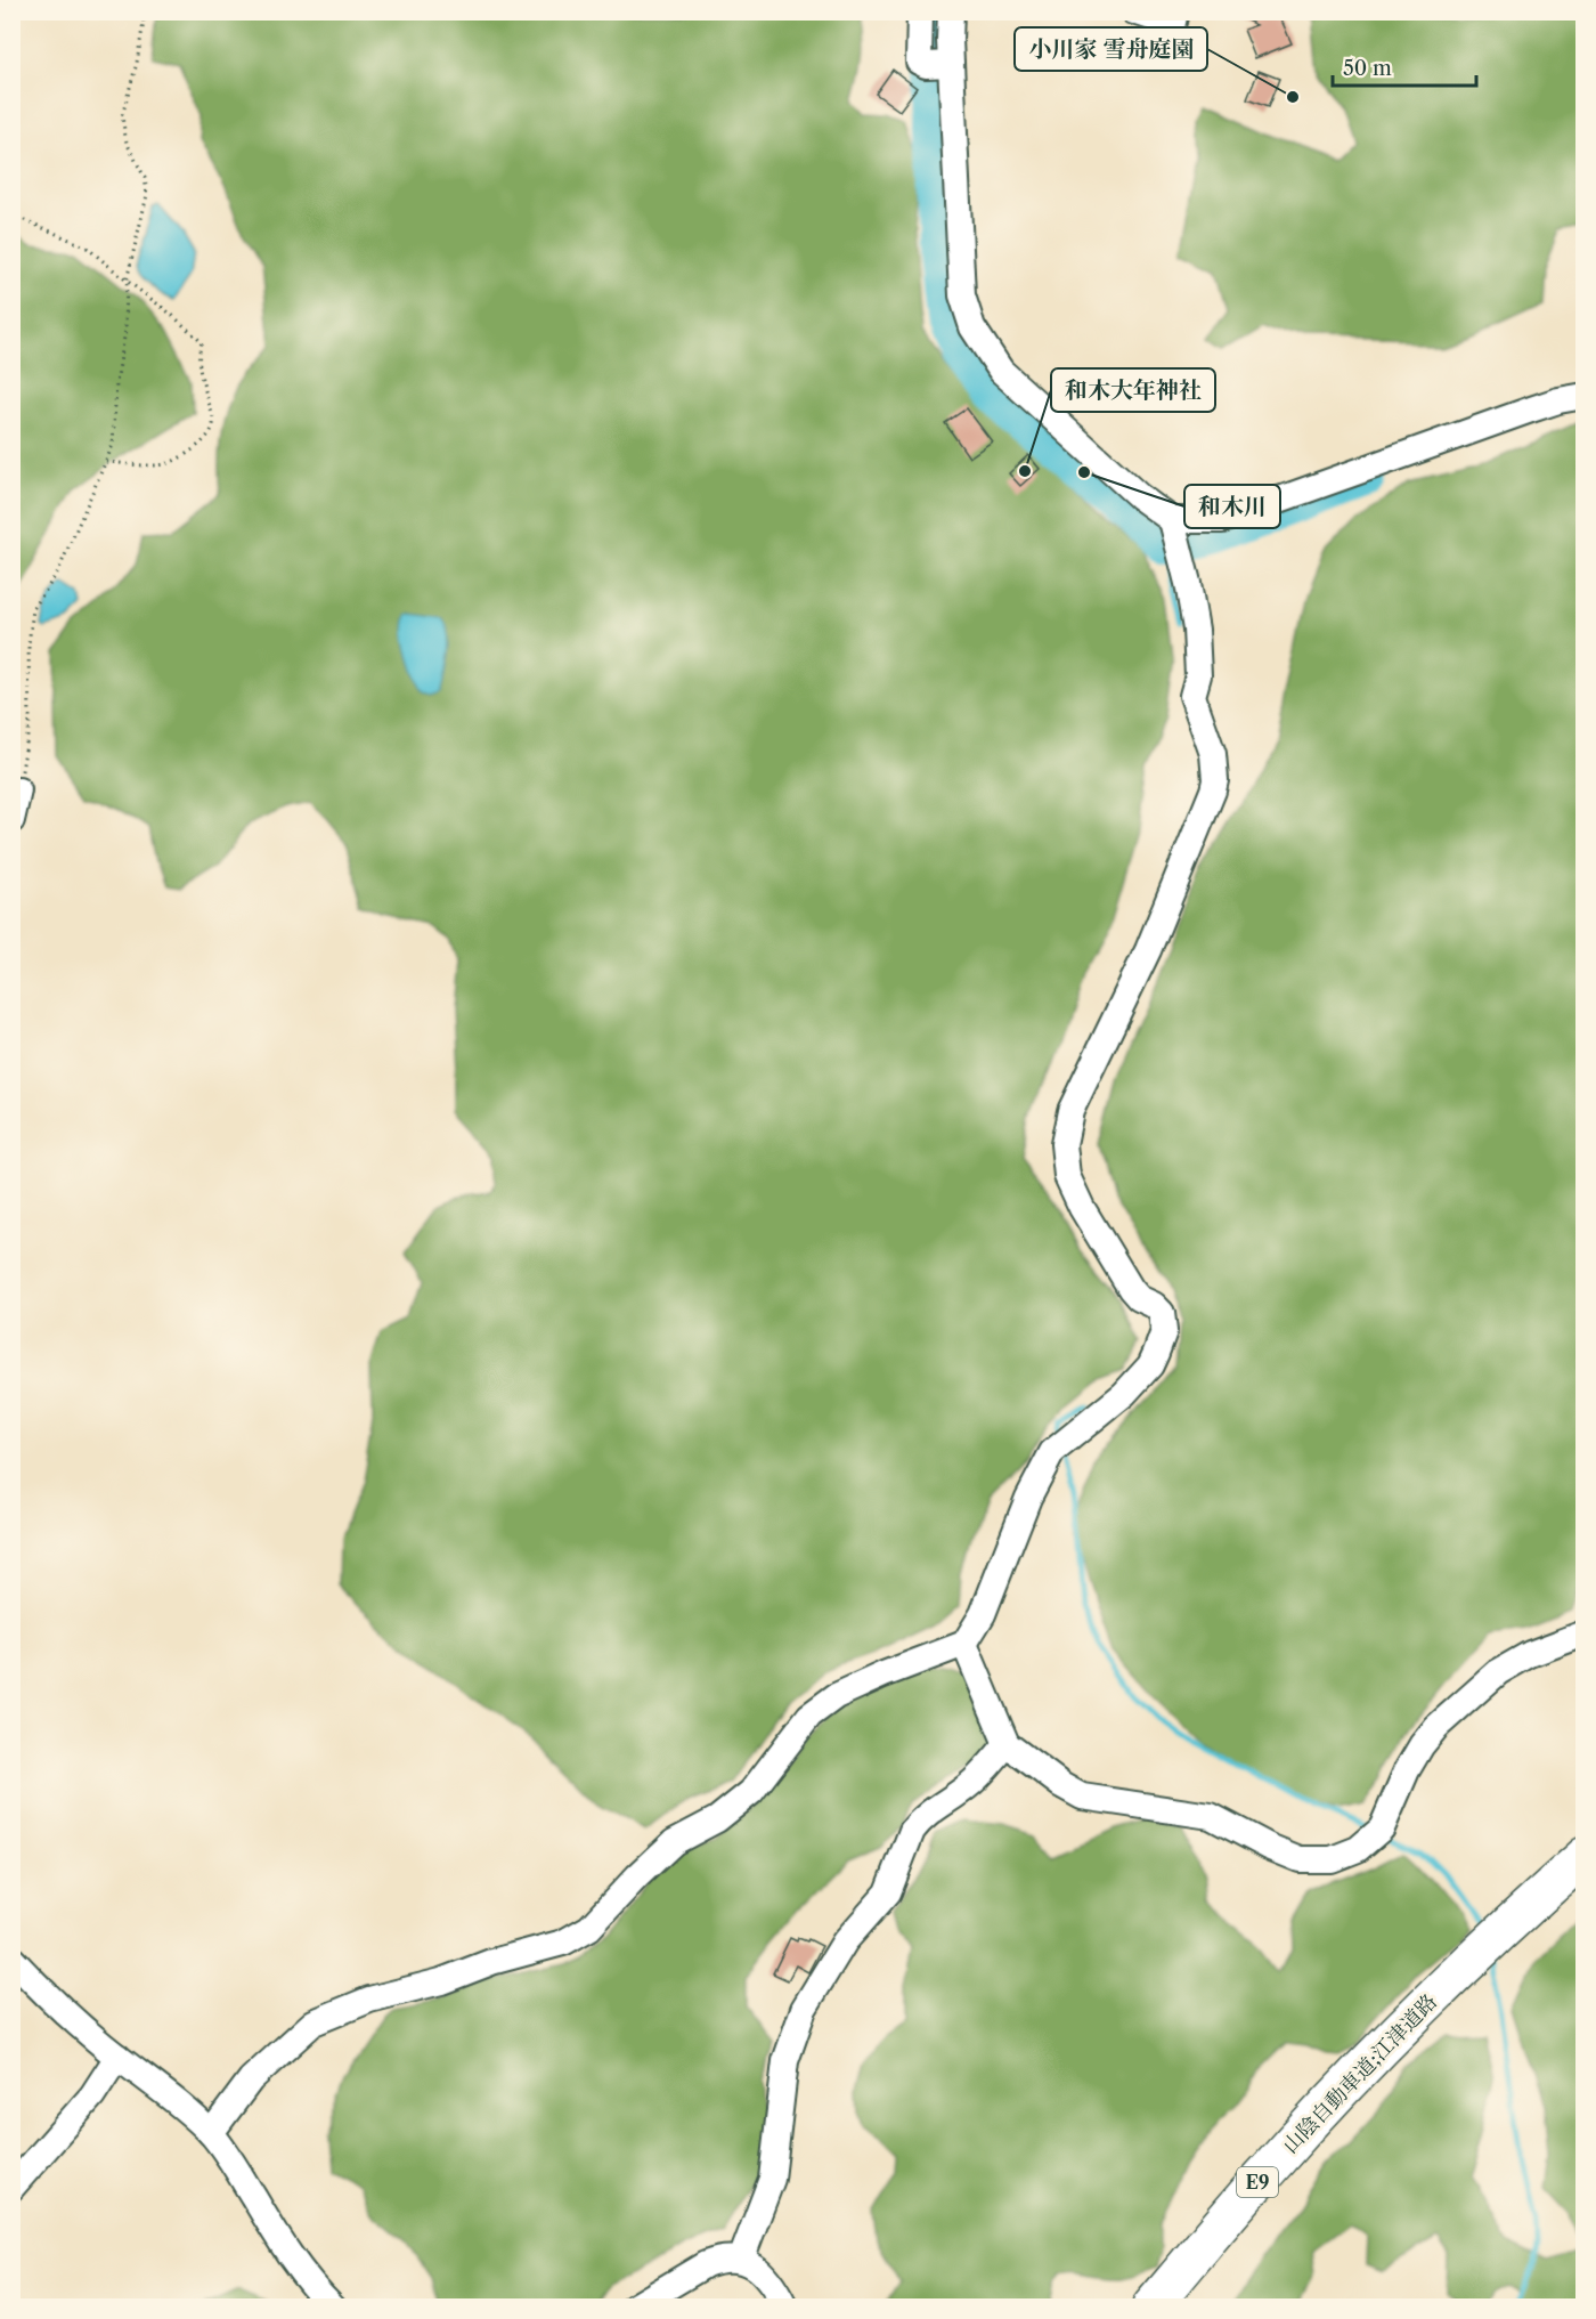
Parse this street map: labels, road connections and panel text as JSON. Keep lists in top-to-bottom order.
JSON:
{
  "streets": {
    "highway": ["山陰自動車道;江津道路", "E9"]
  },
  "places": ["小川家 雪舟庭園", "和木大年神社", "和木川"],
  "scale_bar": "50 m"
}
